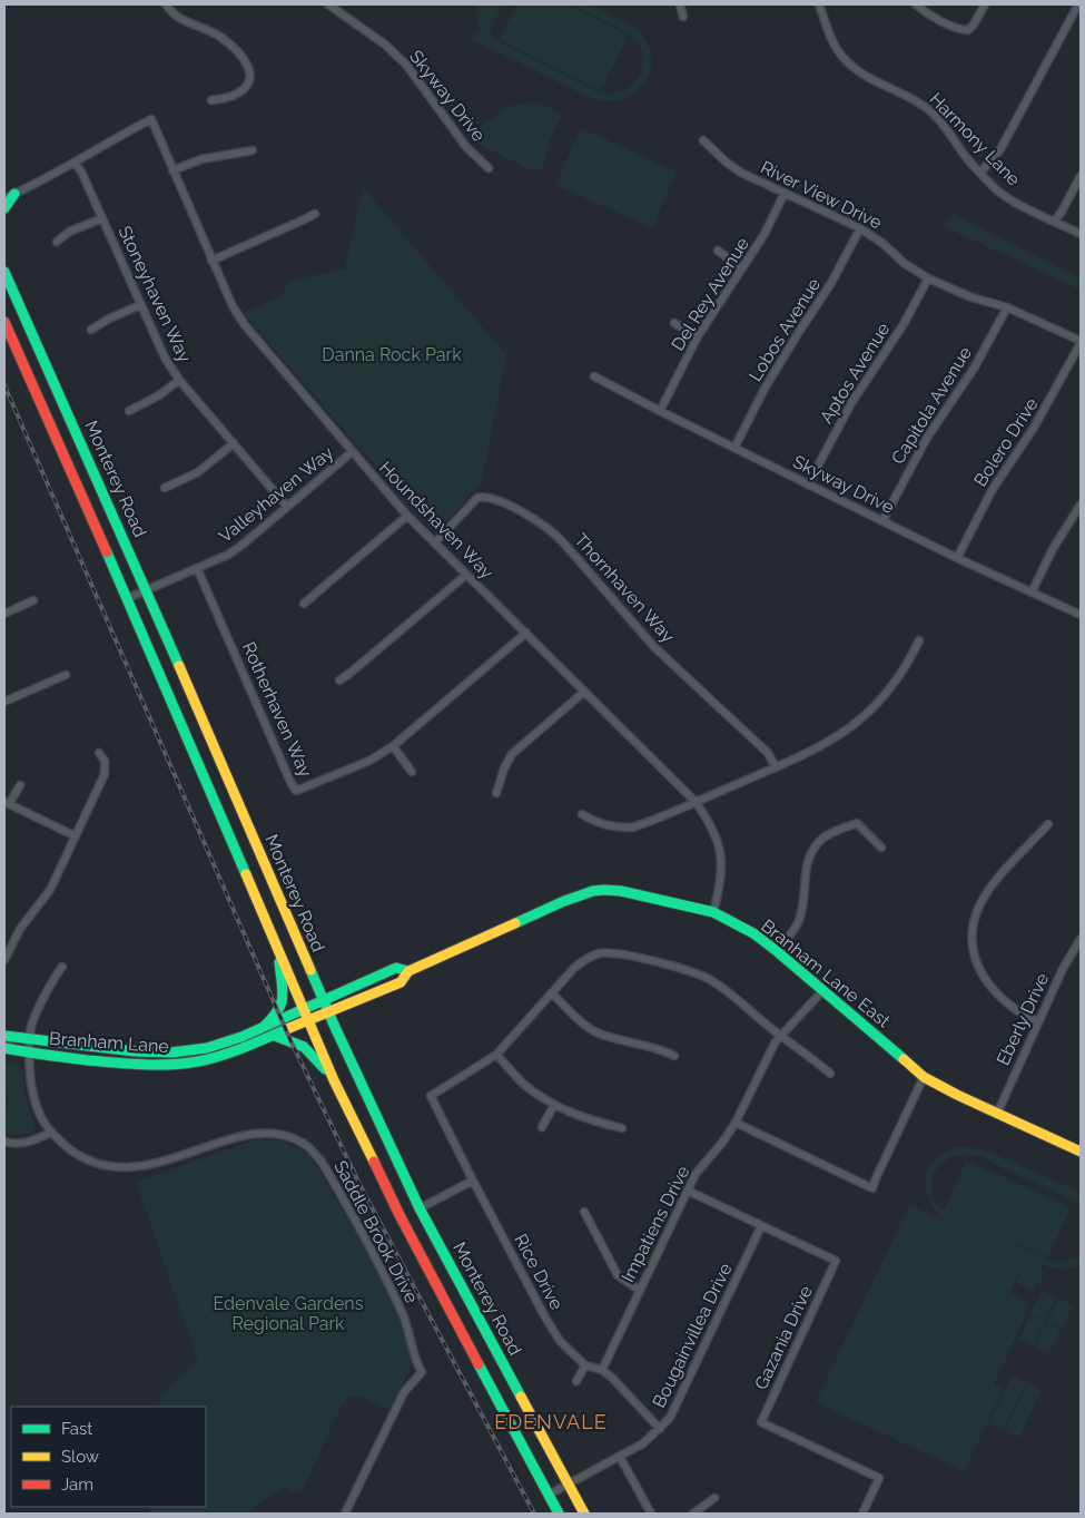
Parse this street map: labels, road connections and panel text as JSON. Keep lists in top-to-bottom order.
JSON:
{
  "streets": {
    "main road": ["Monterey Road", "Branham Lane East", "Branham Lane"],
    "street": [
      "Skyway Drive",
      "Harmony Lane",
      "River View Drive",
      "Stoneyhaven Way",
      "Del Rey Avenue",
      "Lobos Avenue",
      "Aptos Avenue",
      "Capitola Avenue",
      "Bolero Drive",
      "Valleyhaven Way",
      "Houndshaven Way",
      "Thornhaven Way",
      "Rotherhaven Way",
      "Eberly Drive",
      "Impatiens Drive",
      "Saddle Brook Drive",
      "Rice Drive",
      "Bougainvillea Drive",
      "Gazania Drive"
    ]
  },
  "crossings": [
    ["Skyway Drive", "Del Rey Avenue"],
    ["Skyway Drive", "Lobos Avenue"],
    ["Skyway Drive", "Aptos Avenue"],
    ["Skyway Drive", "Capitola Avenue"],
    ["Skyway Drive", "Bolero Drive"],
    ["River View Drive", "Del Rey Avenue"],
    ["River View Drive", "Lobos Avenue"],
    ["River View Drive", "Aptos Avenue"],
    ["River View Drive", "Capitola Avenue"],
    ["River View Drive", "Bolero Drive"],
    ["Stoneyhaven Way", "Valleyhaven Way"],
    ["Stoneyhaven Way", "Houndshaven Way"],
    ["Monterey Road", "Valleyhaven Way"],
    ["Monterey Road", "Branham Lane East"],
    ["Monterey Road", "Bougainvillea Drive"],
    ["Valleyhaven Way", "Houndshaven Way"],
    ["Valleyhaven Way", "Rotherhaven Way"],
    ["Houndshaven Way", "Thornhaven Way"],
    ["Houndshaven Way", "Rotherhaven Way"],
    ["Houndshaven Way", "Branham Lane East"],
    ["Branham Lane East", "Eberly Drive"],
    ["Branham Lane East", "Branham Lane"],
    ["Branham Lane East", "Impatiens Drive"],
    ["Branham Lane", "Saddle Brook Drive"],
    ["Impatiens Drive", "Rice Drive"],
    ["Impatiens Drive", "Gazania Drive"],
    ["Rice Drive", "Bougainvillea Drive"],
    ["Bougainvillea Drive", "Gazania Drive"]
  ],
  "districts": ["EDENVALE"],
  "parks": ["Danna Rock Park", "Edenvale Gardens Regional Park"],
  "legend": ["Fast", "Slow", "Jam"]
}
